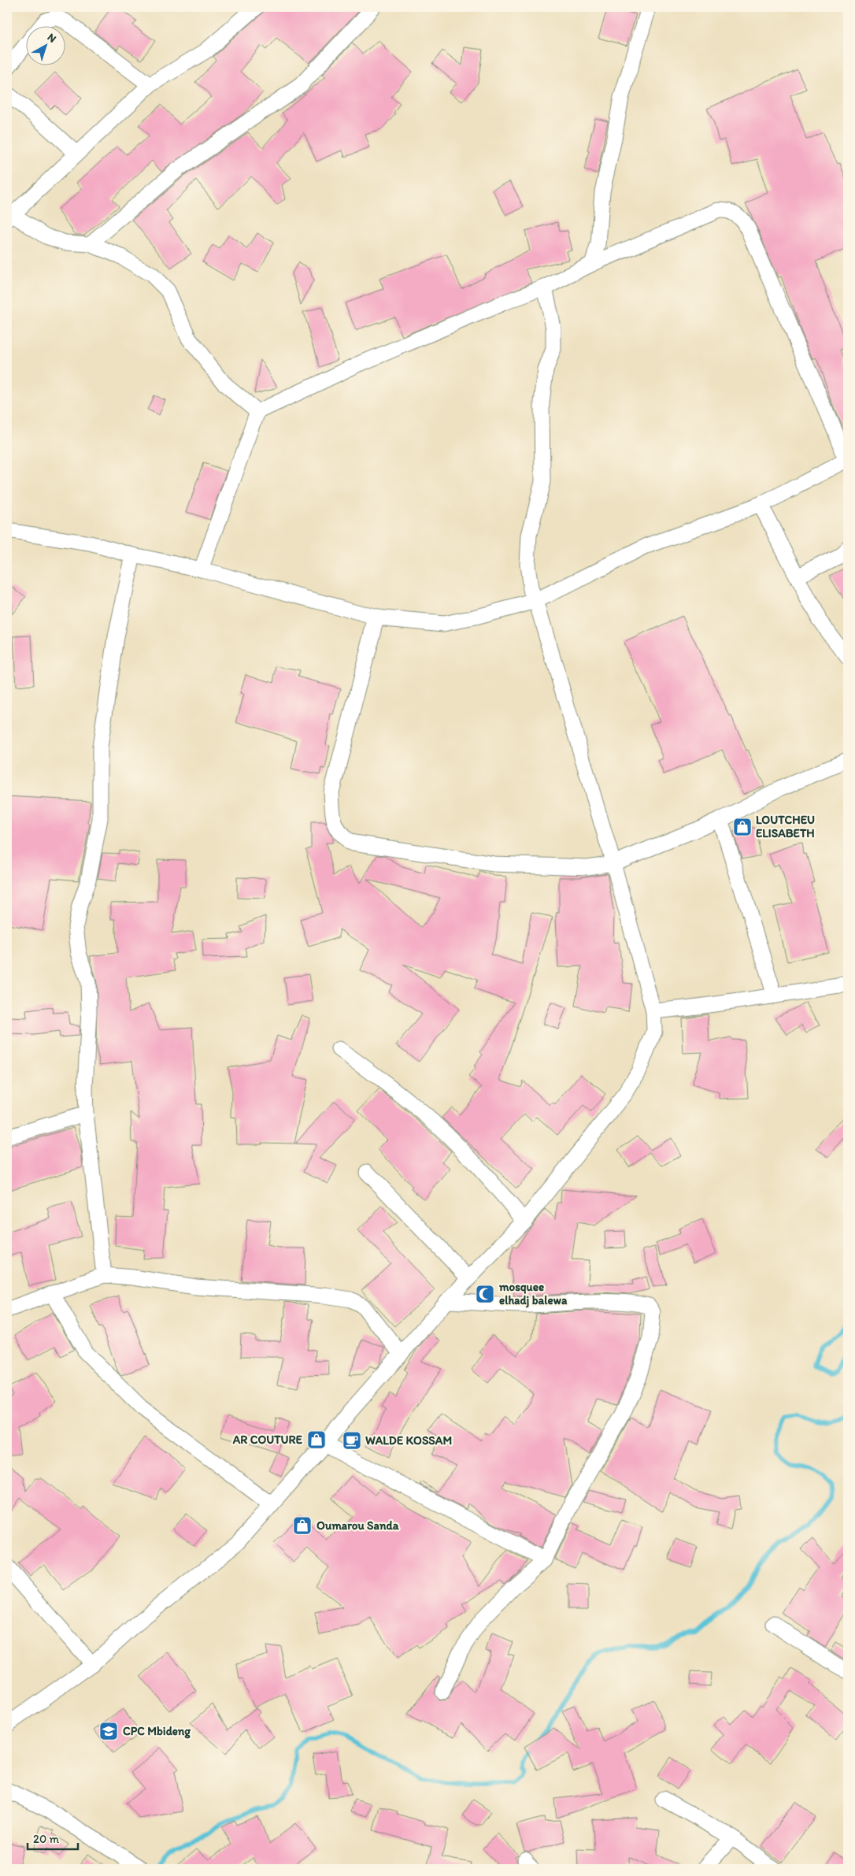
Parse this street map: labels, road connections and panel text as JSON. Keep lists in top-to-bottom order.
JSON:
{
  "places": {
    "shop": ["LOUTCHEU ELISABETH", "AR COUTURE", "Oumarou Sanda"],
    "mosque": ["mosquee elhadj balewa"],
    "cafe": ["WALDE KOSSAM"],
    "school or university": ["CPC Mbideng"]
  },
  "scale_bar": "20 m",
  "north": "top right"
}
